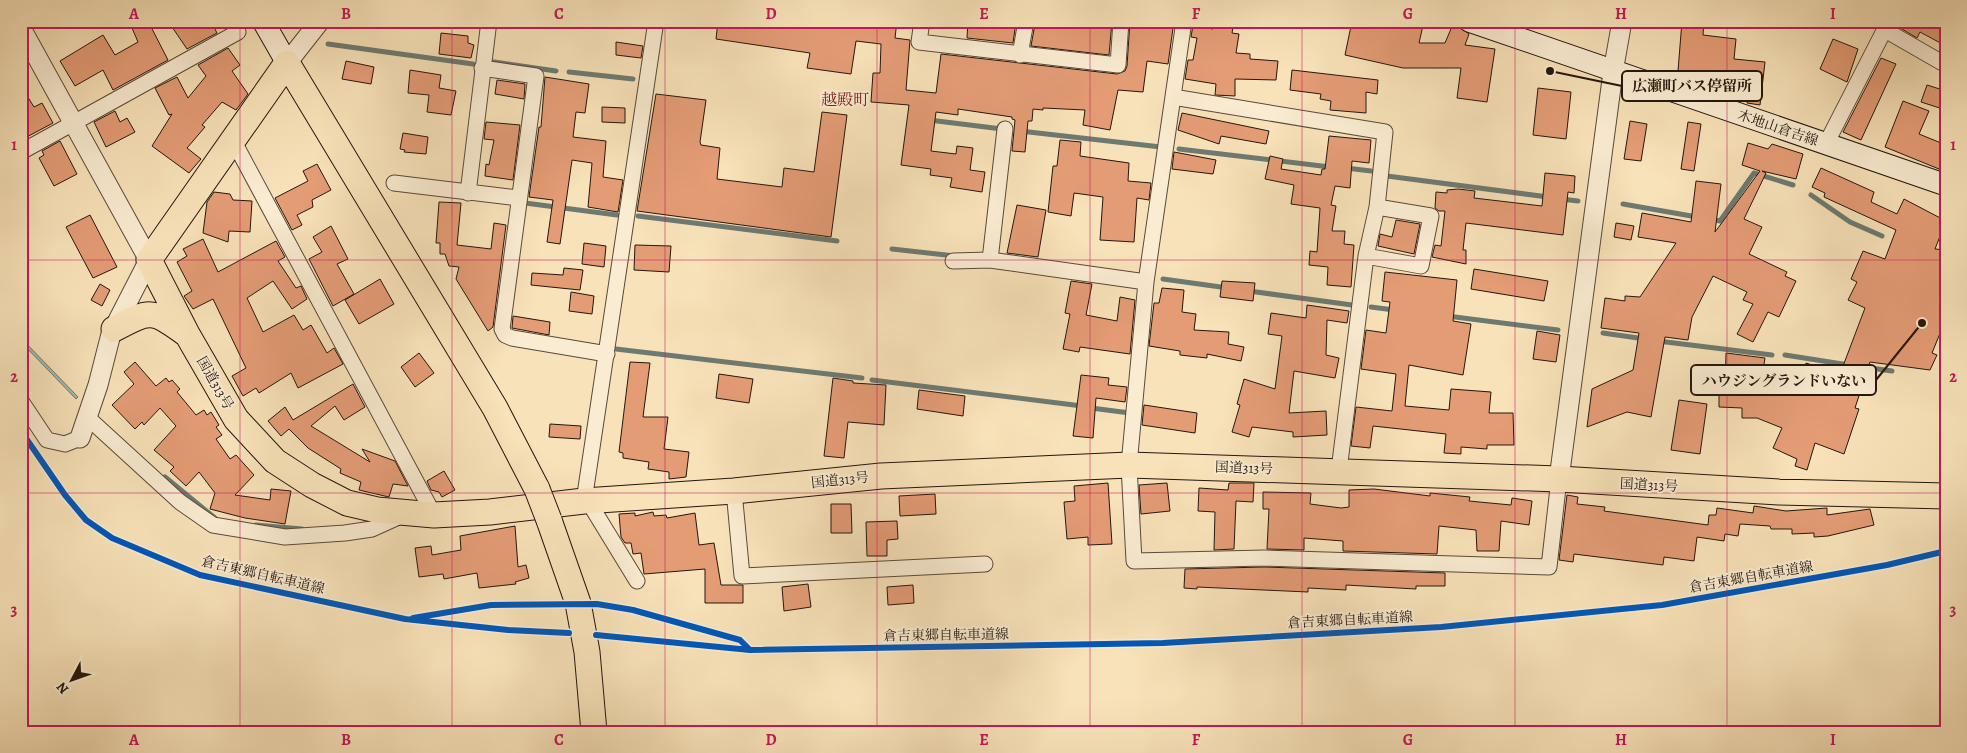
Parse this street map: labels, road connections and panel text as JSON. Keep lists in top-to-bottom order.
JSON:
{
  "streets": {
    "highway": ["国道313号"],
    "main road": ["木地山倉吉線"],
    "cycle path": ["倉吉東郷自転車道線"]
  },
  "districts": ["越殿町"],
  "places": ["広瀬町バス停留所", "ハウジングランドいない"],
  "north": "bottom left",
  "grid": {
    "columns": [
      "A",
      "B",
      "C",
      "D",
      "E",
      "F",
      "G",
      "H",
      "I"
    ],
    "rows": ["1", "2", "3"]
  }
}
